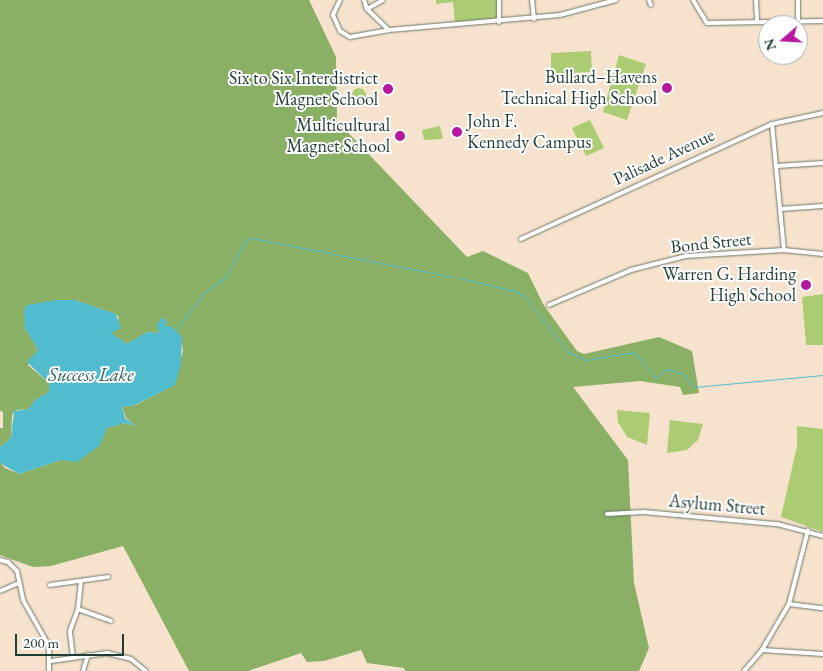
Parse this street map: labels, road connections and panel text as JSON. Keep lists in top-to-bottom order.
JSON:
{
  "streets": {
    "street": ["Palisade Avenue", "Bond Street", "Asylum Street"]
  },
  "water": ["Success Lake"],
  "places": [
    "Bullard–Havens Technical High School",
    "Six to Six Interdistrict Magnet School",
    "John F. Kennedy Campus",
    "Multicultural Magnet School",
    "Warren G. Harding High School"
  ],
  "scale_bar": "200 m",
  "north": "left"
}
